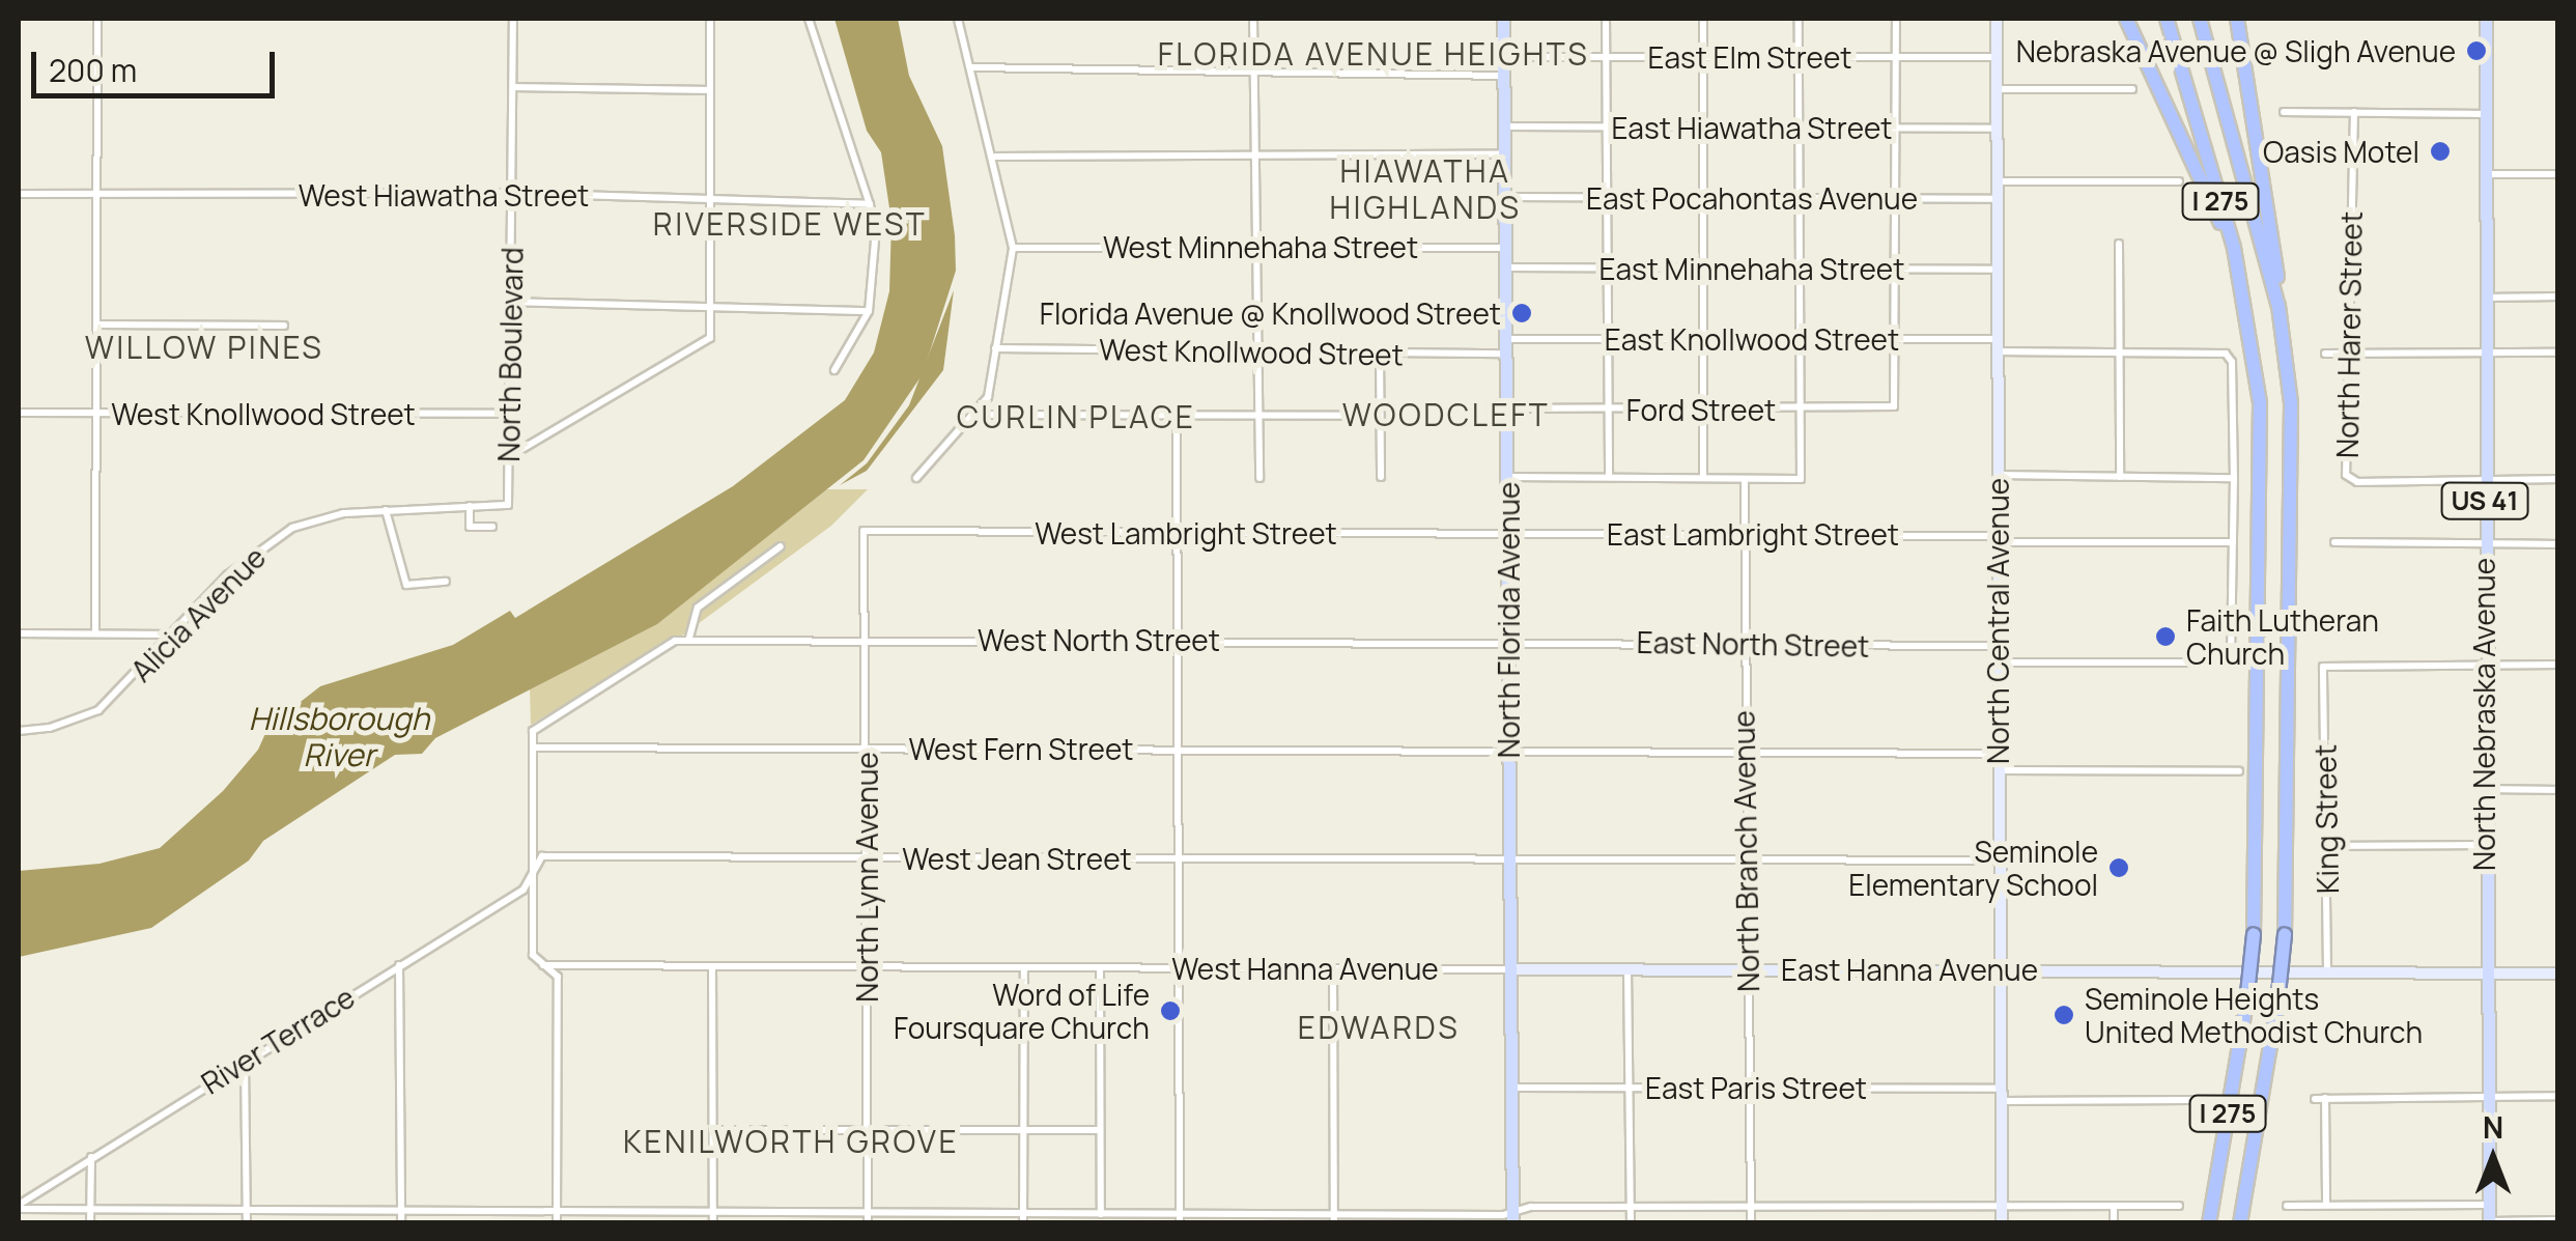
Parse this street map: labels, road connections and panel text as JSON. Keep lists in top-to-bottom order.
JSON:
{
  "streets": {
    "highway": ["I 275"],
    "main road": ["US 41", "North Florida Avenue", "North Nebraska Avenue"],
    "street": [
      "East Elm Street",
      "East Hiawatha Street",
      "West Hiawatha Street",
      "East Pocahontas Avenue",
      "West Minnehaha Street",
      "East Minnehaha Street",
      "North Harer Street",
      "East Knollwood Street",
      "West Knollwood Street",
      "North Boulevard",
      "Ford Street",
      "West Lambright Street",
      "East Lambright Street",
      "Alicia Avenue",
      "North Central Avenue",
      "West North Street",
      "East North Street",
      "West Fern Street",
      "King Street",
      "North Branch Avenue",
      "West Jean Street",
      "North Lynn Avenue",
      "West Hanna Avenue",
      "East Hanna Avenue",
      "River Terrace",
      "East Paris Street"
    ]
  },
  "crossings": [
    ["East Elm Street", "North Florida Avenue"],
    ["East Elm Street", "North Central Avenue"],
    ["East Hiawatha Street", "North Florida Avenue"],
    ["East Hiawatha Street", "North Central Avenue"],
    ["West Hiawatha Street", "North Boulevard"],
    ["East Pocahontas Avenue", "North Florida Avenue"],
    ["East Pocahontas Avenue", "North Central Avenue"],
    ["West Minnehaha Street", "North Florida Avenue"],
    ["East Minnehaha Street", "North Florida Avenue"],
    ["East Minnehaha Street", "North Central Avenue"],
    ["North Harer Street", "North Nebraska Avenue"],
    ["East Knollwood Street", "Ford Street"],
    ["East Knollwood Street", "North Florida Avenue"],
    ["East Knollwood Street", "North Central Avenue"],
    ["West Knollwood Street", "North Boulevard"],
    ["West Knollwood Street", "North Florida Avenue"],
    ["North Boulevard", "Alicia Avenue"],
    ["Ford Street", "North Florida Avenue"],
    ["West Lambright Street", "East Lambright Street"],
    ["West Lambright Street", "North Florida Avenue"],
    ["West Lambright Street", "North Lynn Avenue"],
    ["East Lambright Street", "North Florida Avenue"],
    ["East Lambright Street", "North Central Avenue"],
    ["East Lambright Street", "North Branch Avenue"],
    ["North Florida Avenue", "West North Street"],
    ["North Florida Avenue", "East North Street"],
    ["North Florida Avenue", "West Fern Street"],
    ["North Florida Avenue", "West Jean Street"],
    ["North Florida Avenue", "West Hanna Avenue"],
    ["North Florida Avenue", "East Hanna Avenue"],
    ["North Florida Avenue", "East Paris Street"],
    ["North Central Avenue", "East North Street"],
    ["North Central Avenue", "West Fern Street"],
    ["North Central Avenue", "West Jean Street"],
    ["North Central Avenue", "East Hanna Avenue"],
    ["North Central Avenue", "East Paris Street"],
    ["West North Street", "East North Street"],
    ["West North Street", "North Lynn Avenue"],
    ["East North Street", "North Branch Avenue"],
    ["North Nebraska Avenue", "King Street"],
    ["North Nebraska Avenue", "East Hanna Avenue"],
    ["West Fern Street", "North Branch Avenue"],
    ["West Fern Street", "North Lynn Avenue"],
    ["King Street", "East Hanna Avenue"],
    ["North Branch Avenue", "West Jean Street"],
    ["North Branch Avenue", "East Hanna Avenue"],
    ["North Branch Avenue", "East Paris Street"],
    ["West Jean Street", "North Lynn Avenue"],
    ["West Jean Street", "River Terrace"],
    ["North Lynn Avenue", "West Hanna Avenue"],
    ["West Hanna Avenue", "East Hanna Avenue"]
  ],
  "districts": [
    "FLORIDA AVENUE HEIGHTS",
    "HIAWATHA HIGHLANDS",
    "RIVERSIDE WEST",
    "WILLOW PINES",
    "WOODCLEFT",
    "CURLIN PLACE",
    "EDWARDS",
    "KENILWORTH GROVE"
  ],
  "water": ["Hillsborough River"],
  "places": [
    "Nebraska Avenue @ Sligh Avenue",
    "Oasis Motel",
    "Florida Avenue @ Knollwood Street",
    "Faith Lutheran Church",
    "Seminole Elementary School",
    "Word of Life Foursquare Church",
    "Seminole Heights United Methodist Church"
  ],
  "scale_bar": "200 m",
  "north": "top"
}
